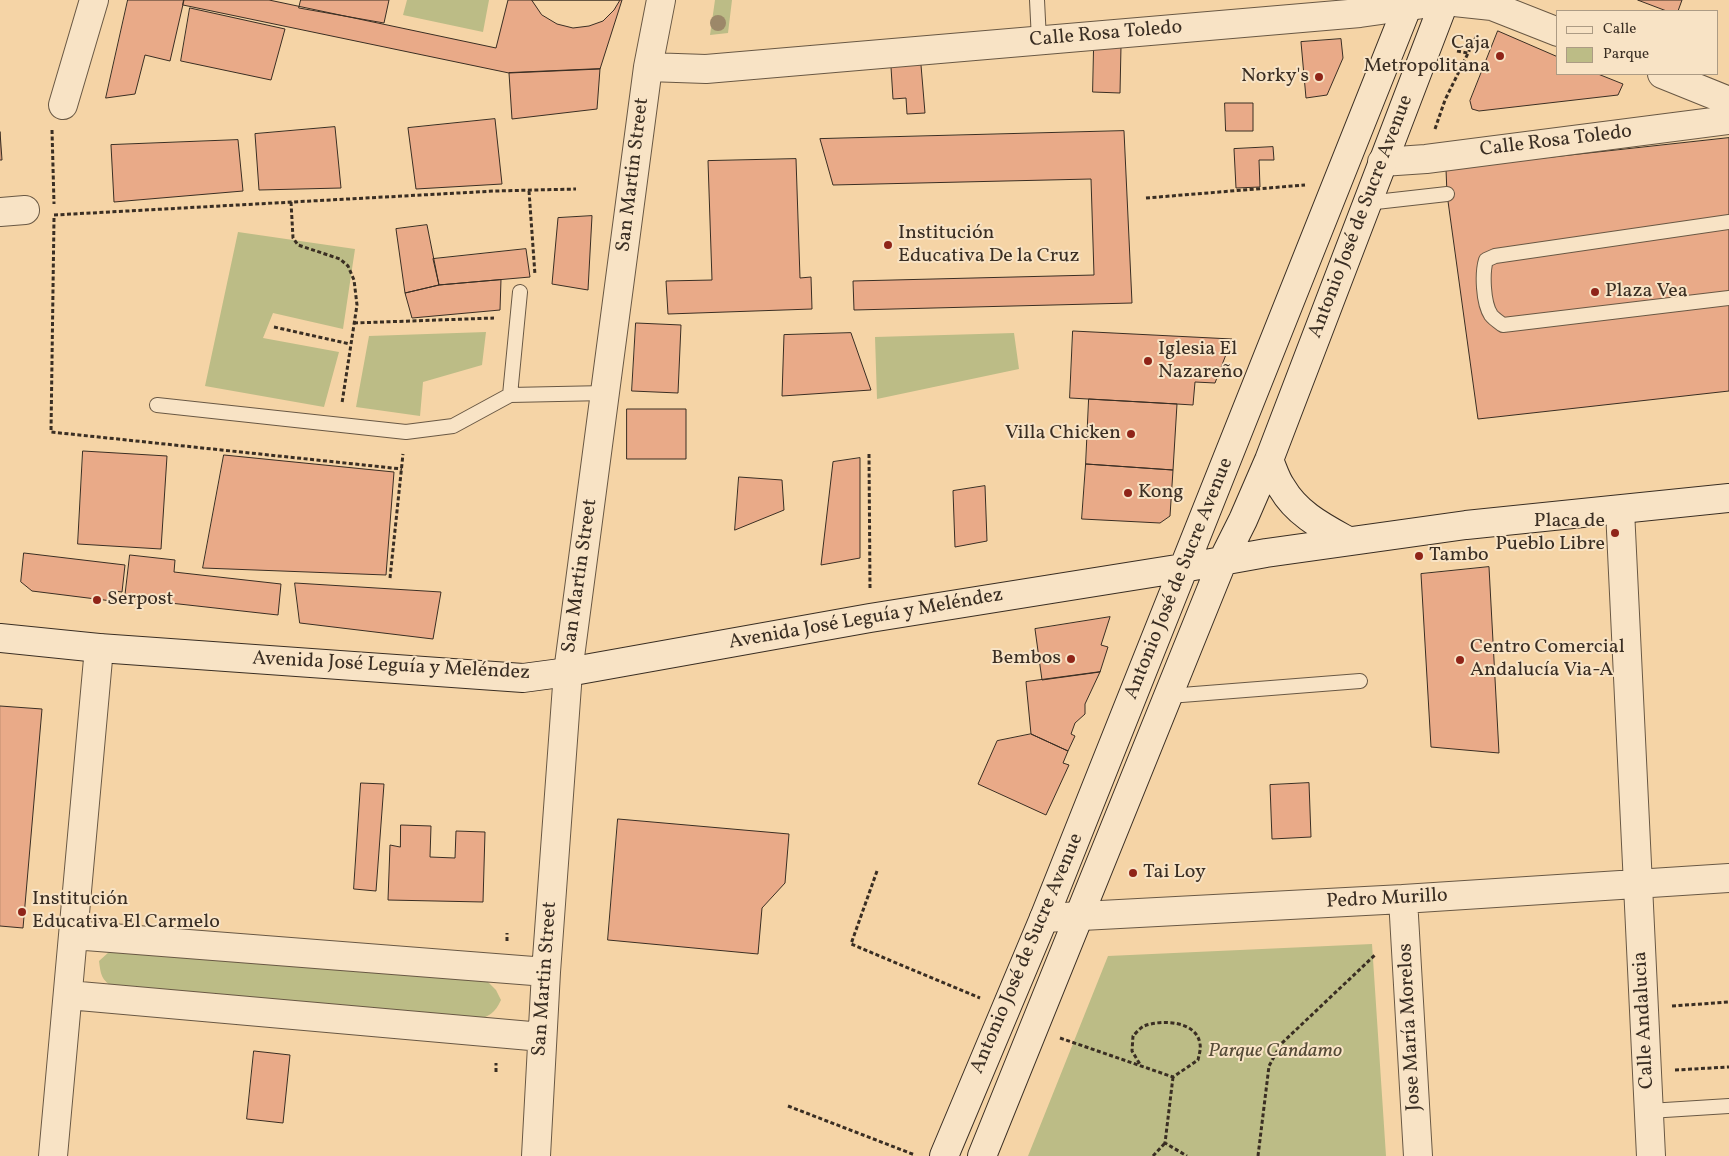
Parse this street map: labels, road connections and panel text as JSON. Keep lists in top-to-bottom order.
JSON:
{
  "streets": {
    "street": [
      "Calle Rosa Toledo",
      "San Martin Street",
      "Antonio José de Sucre Avenue",
      "Avenida José Leguía y Meléndez",
      "Pedro Murillo",
      "Calle Andalucia",
      "Jose María Morelos"
    ]
  },
  "crossings": [
    ["Calle Rosa Toledo", "San Martin Street"],
    ["Calle Rosa Toledo", "Antonio José de Sucre Avenue"],
    ["San Martin Street", "Avenida José Leguía y Meléndez"],
    ["Antonio José de Sucre Avenue", "Avenida José Leguía y Meléndez"],
    ["Antonio José de Sucre Avenue", "Pedro Murillo"],
    ["Avenida José Leguía y Meléndez", "Calle Andalucia"],
    ["Pedro Murillo", "Calle Andalucia"],
    ["Pedro Murillo", "Jose María Morelos"]
  ],
  "parks": ["Parque Candamo"],
  "places": [
    "Caja Metropolitana",
    "Norky's",
    "Institución Educativa De la Cruz",
    "Plaza Vea",
    "Iglesia El Nazareño",
    "Villa Chicken",
    "Kong",
    "Placa de Pueblo Libre",
    "Tambo",
    "Serpost",
    "Bembos",
    "Centro Comercial Andalucía Via-A",
    "Tai Loy",
    "Institución Educativa El Carmelo"
  ],
  "legend": ["Calle", "Parque"]
}
